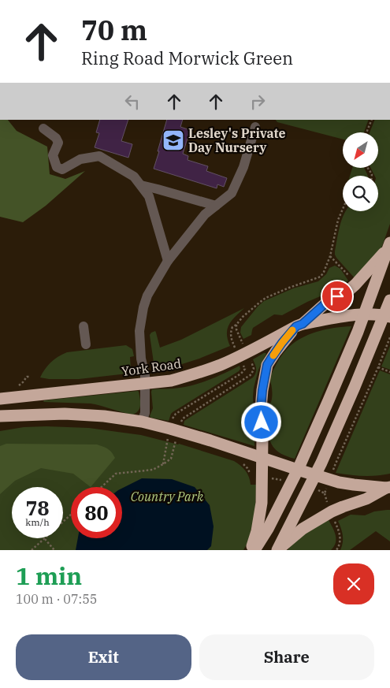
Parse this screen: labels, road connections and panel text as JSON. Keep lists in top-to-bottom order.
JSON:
{
  "streets": {
    "highway": ["York Road"]
  },
  "parks": ["Country Park"],
  "places": {
    "school or university": ["Lesley's Private Day Nursery"]
  },
  "north": "bottom left",
  "page": {
    "turn": ["70 m", "Ring Road Morwick Green"],
    "speed": "78 km/h",
    "limit": "80",
    "heading": ["1 min", "100 m · 07:55"],
    "buttons": ["Exit", "Share"]
  }
}
